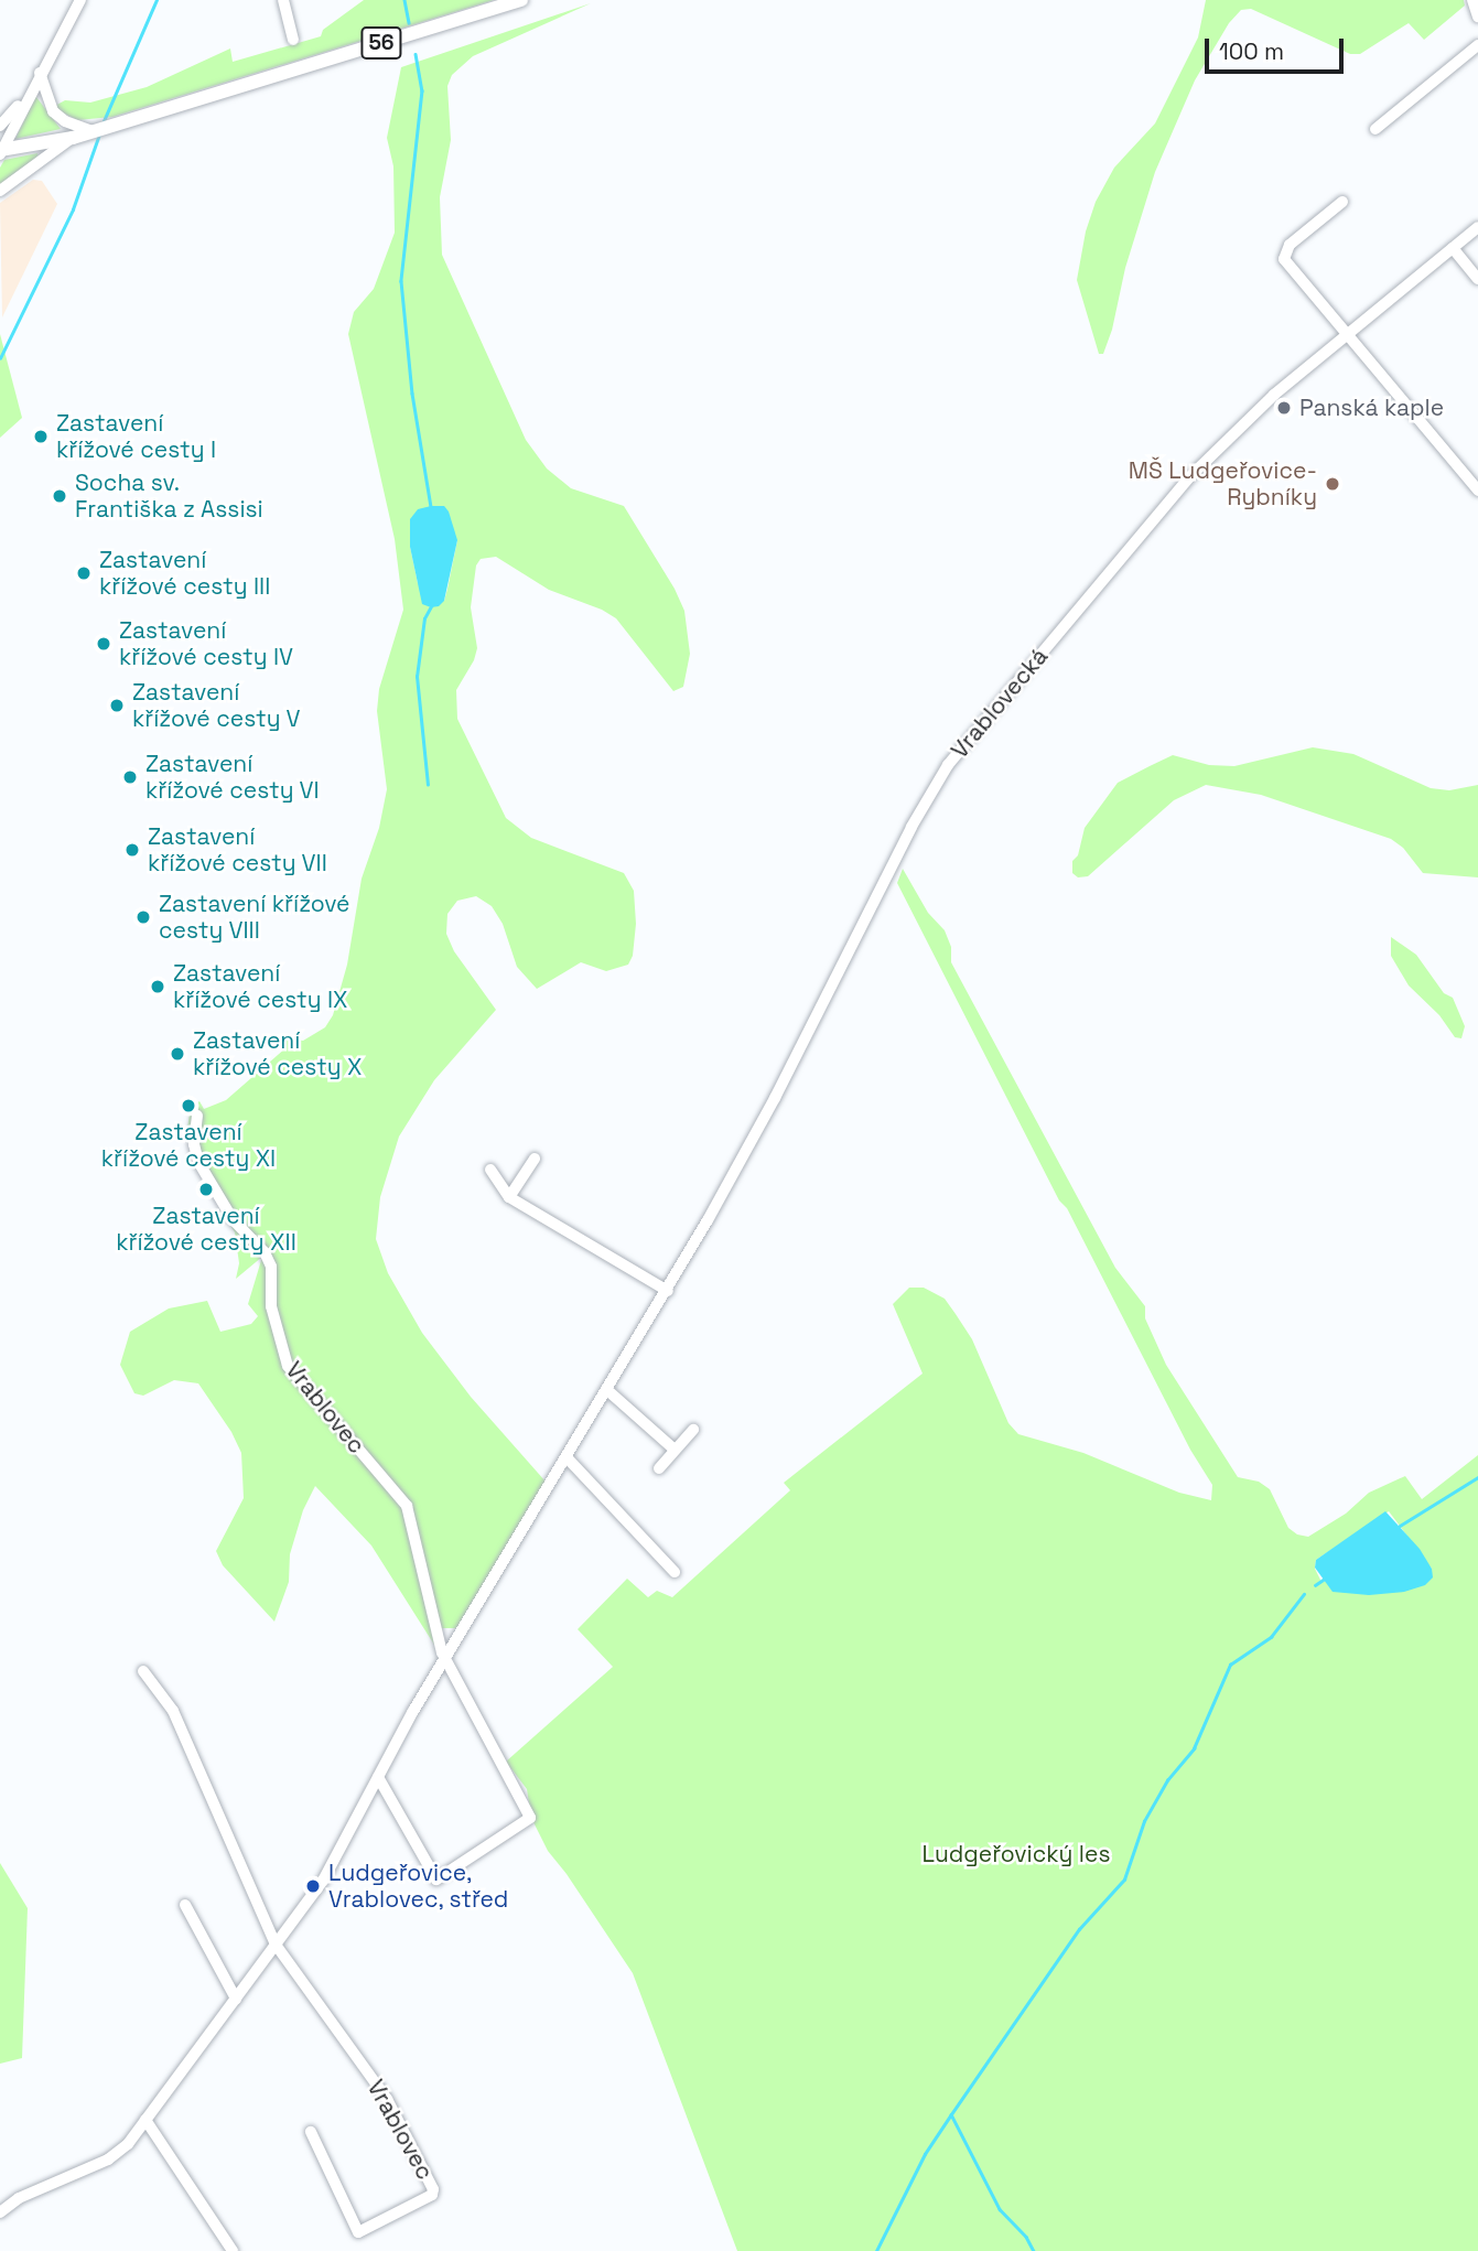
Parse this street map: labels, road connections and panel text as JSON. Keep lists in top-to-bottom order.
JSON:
{
  "streets": {
    "main road": ["56"],
    "street": ["Vrablovecká", "Vrablovec"]
  },
  "parks": ["Ludgeřovický les"],
  "places": [
    "Panská kaple",
    "Zastavení křížové cesty I",
    "MŠ Ludgeřovice- Rybníky",
    "Socha sv. Františka z Assisi",
    "Zastavení křížové cesty III",
    "Zastavení křížové cesty IV",
    "Zastavení křížové cesty V",
    "Zastavení křížové cesty VI",
    "Zastavení křížové cesty VII",
    "Zastavení křížové cesty VIII",
    "Zastavení křížové cesty IX",
    "Zastavení křížové cesty X",
    "Zastavení křížové cesty XI",
    "Zastavení křížové cesty XII",
    "Ludgeřovice, Vrablovec, střed"
  ],
  "scale_bar": "100 m"
}
